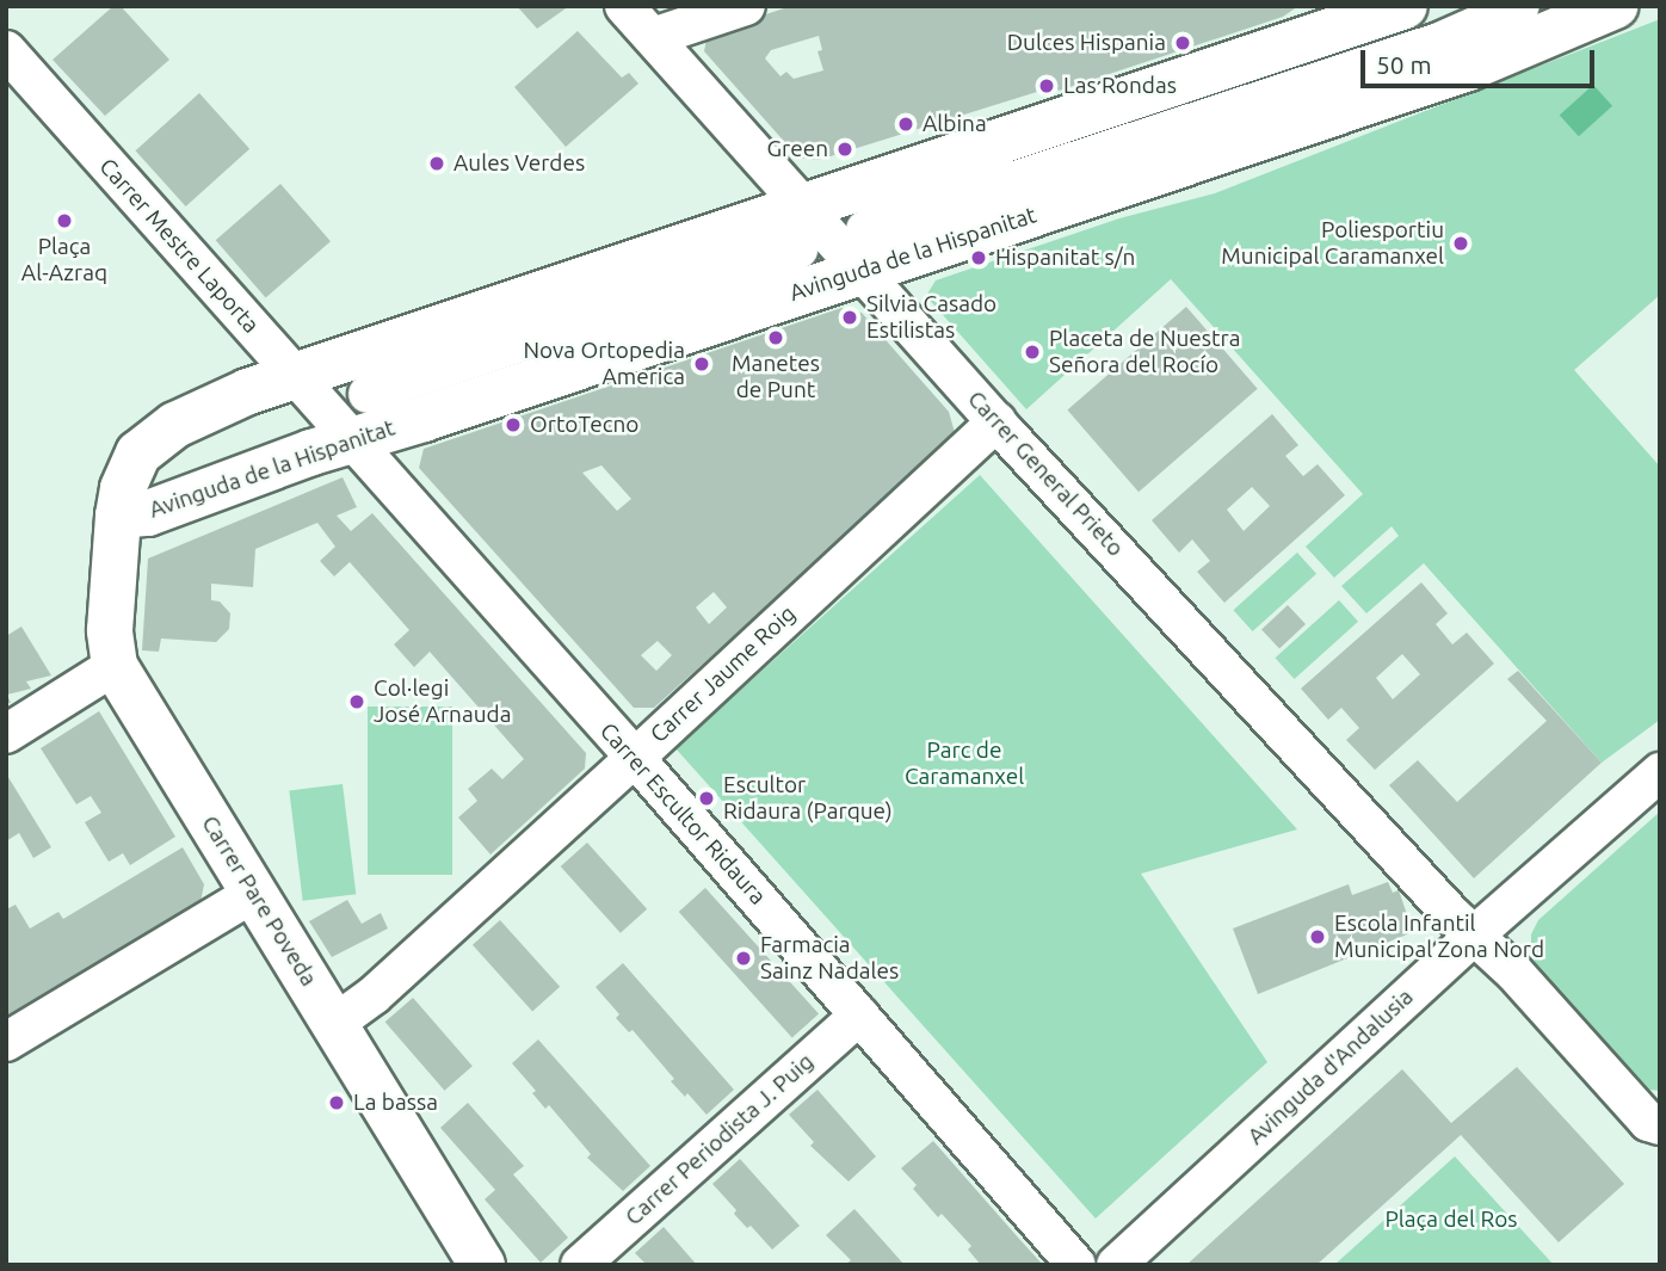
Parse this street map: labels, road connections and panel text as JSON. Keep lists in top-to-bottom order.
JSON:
{
  "streets": {
    "street": [
      "Carrer Mestre Laporta",
      "Avinguda de la Hispanitat",
      "Carrer General Prieto",
      "Carrer Jaume Roig",
      "Carrer Escultor Ridaura",
      "Carrer Pare Poveda",
      "Avinguda d'Andalusia",
      "Carrer Periodista J. Puig"
    ]
  },
  "crossings": [
    ["Carrer Mestre Laporta", "Avinguda de la Hispanitat"],
    ["Carrer Mestre Laporta", "Carrer Escultor Ridaura"],
    ["Avinguda de la Hispanitat", "Carrer General Prieto"],
    ["Avinguda de la Hispanitat", "Carrer Escultor Ridaura"],
    ["Avinguda de la Hispanitat", "Carrer Pare Poveda"],
    ["Carrer General Prieto", "Carrer Jaume Roig"],
    ["Carrer General Prieto", "Avinguda d'Andalusia"],
    ["Carrer Jaume Roig", "Carrer Escultor Ridaura"],
    ["Carrer Jaume Roig", "Carrer Pare Poveda"],
    ["Carrer Escultor Ridaura", "Carrer Periodista J. Puig"]
  ],
  "parks": ["Parc de Caramanxel", "Plaça del Ros"],
  "places": [
    "Dulces Hispania",
    "Las Rondas",
    "Albina",
    "Green",
    "Aules Verdes",
    "Plaça Al-Azraq",
    "Poliesportiu Municipal Caramanxel",
    "Hispanitat s/n",
    "Silvia Casado Estilistas",
    "Manetes de Punt",
    "Placeta de Nuestra Señora del Rocío",
    "Nova Ortopedia America",
    "OrtoTecno",
    "Col·legi José Arnauda",
    "Escultor Ridaura (Parque)",
    "Escola Infantil Municipal Zona Nord",
    "Farmacia Sainz Nadales",
    "La bassa"
  ],
  "scale_bar": "50 m"
}
